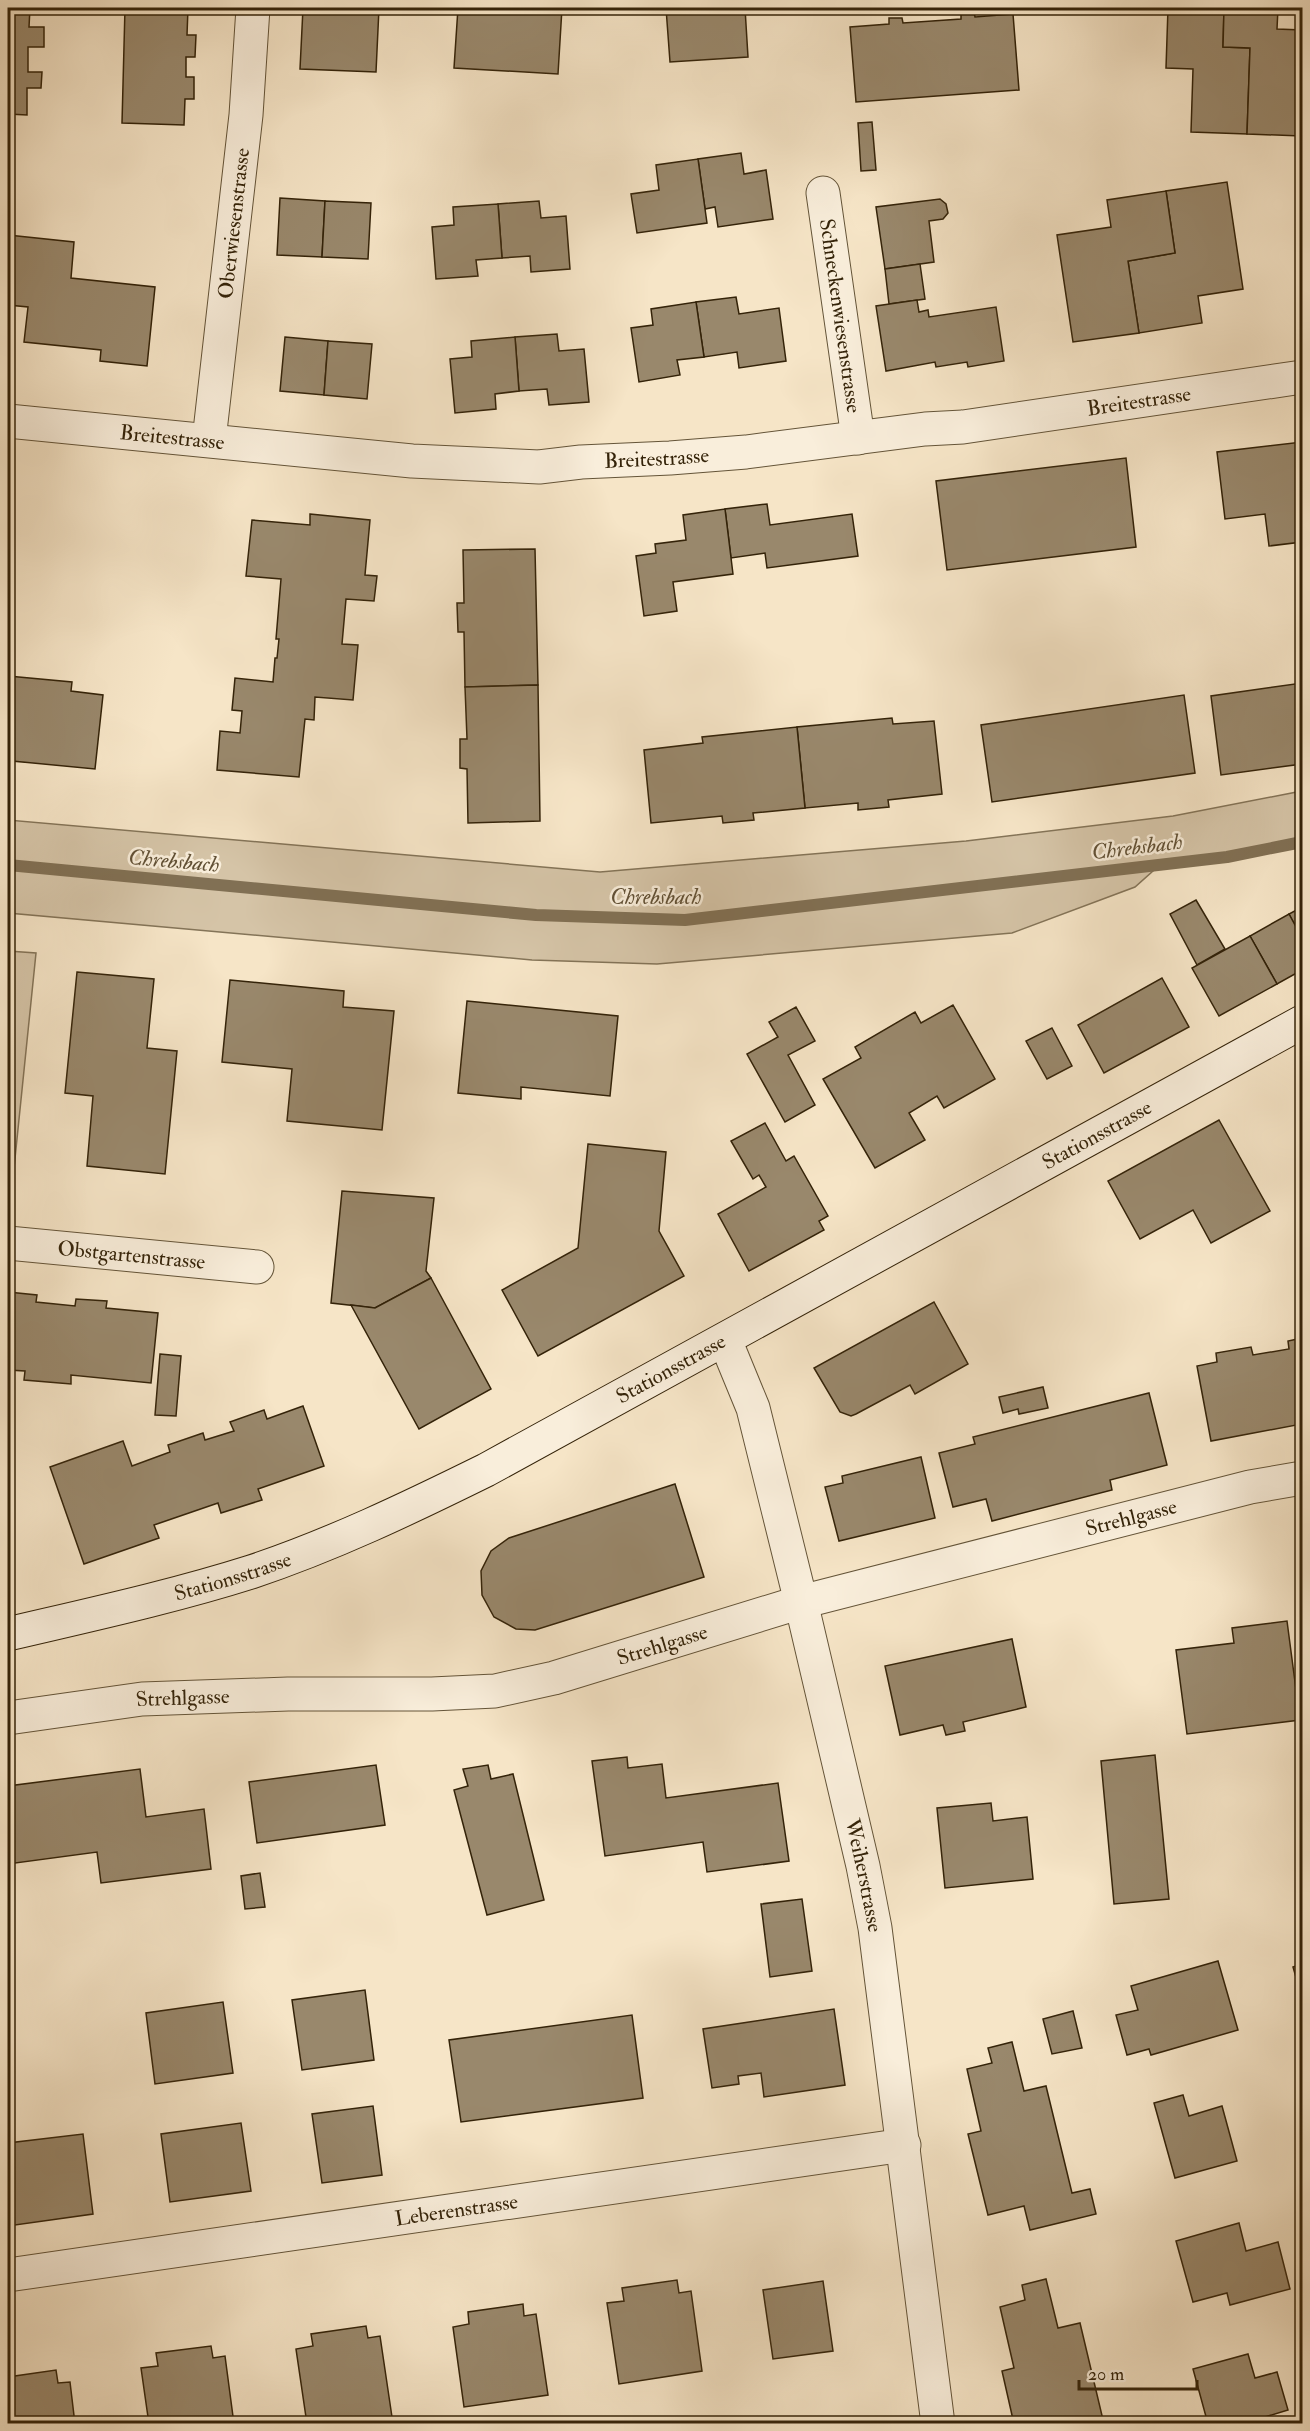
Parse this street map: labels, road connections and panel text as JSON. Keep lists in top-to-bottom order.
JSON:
{
  "streets": {
    "street": [
      "Oberwiesenstrasse",
      "Schneckenwiesenstrasse",
      "Breitestrasse",
      "Stationsstrasse",
      "Obstgartenstrasse",
      "Strehlgasse",
      "Weiherstrasse",
      "Leberenstrasse"
    ]
  },
  "crossings": [
    ["Oberwiesenstrasse", "Breitestrasse"],
    ["Schneckenwiesenstrasse", "Breitestrasse"],
    ["Stationsstrasse", "Weiherstrasse"],
    ["Strehlgasse", "Weiherstrasse"],
    ["Weiherstrasse", "Leberenstrasse"]
  ],
  "water": ["Chrebsbach"],
  "scale_bar": "20 m"
}
